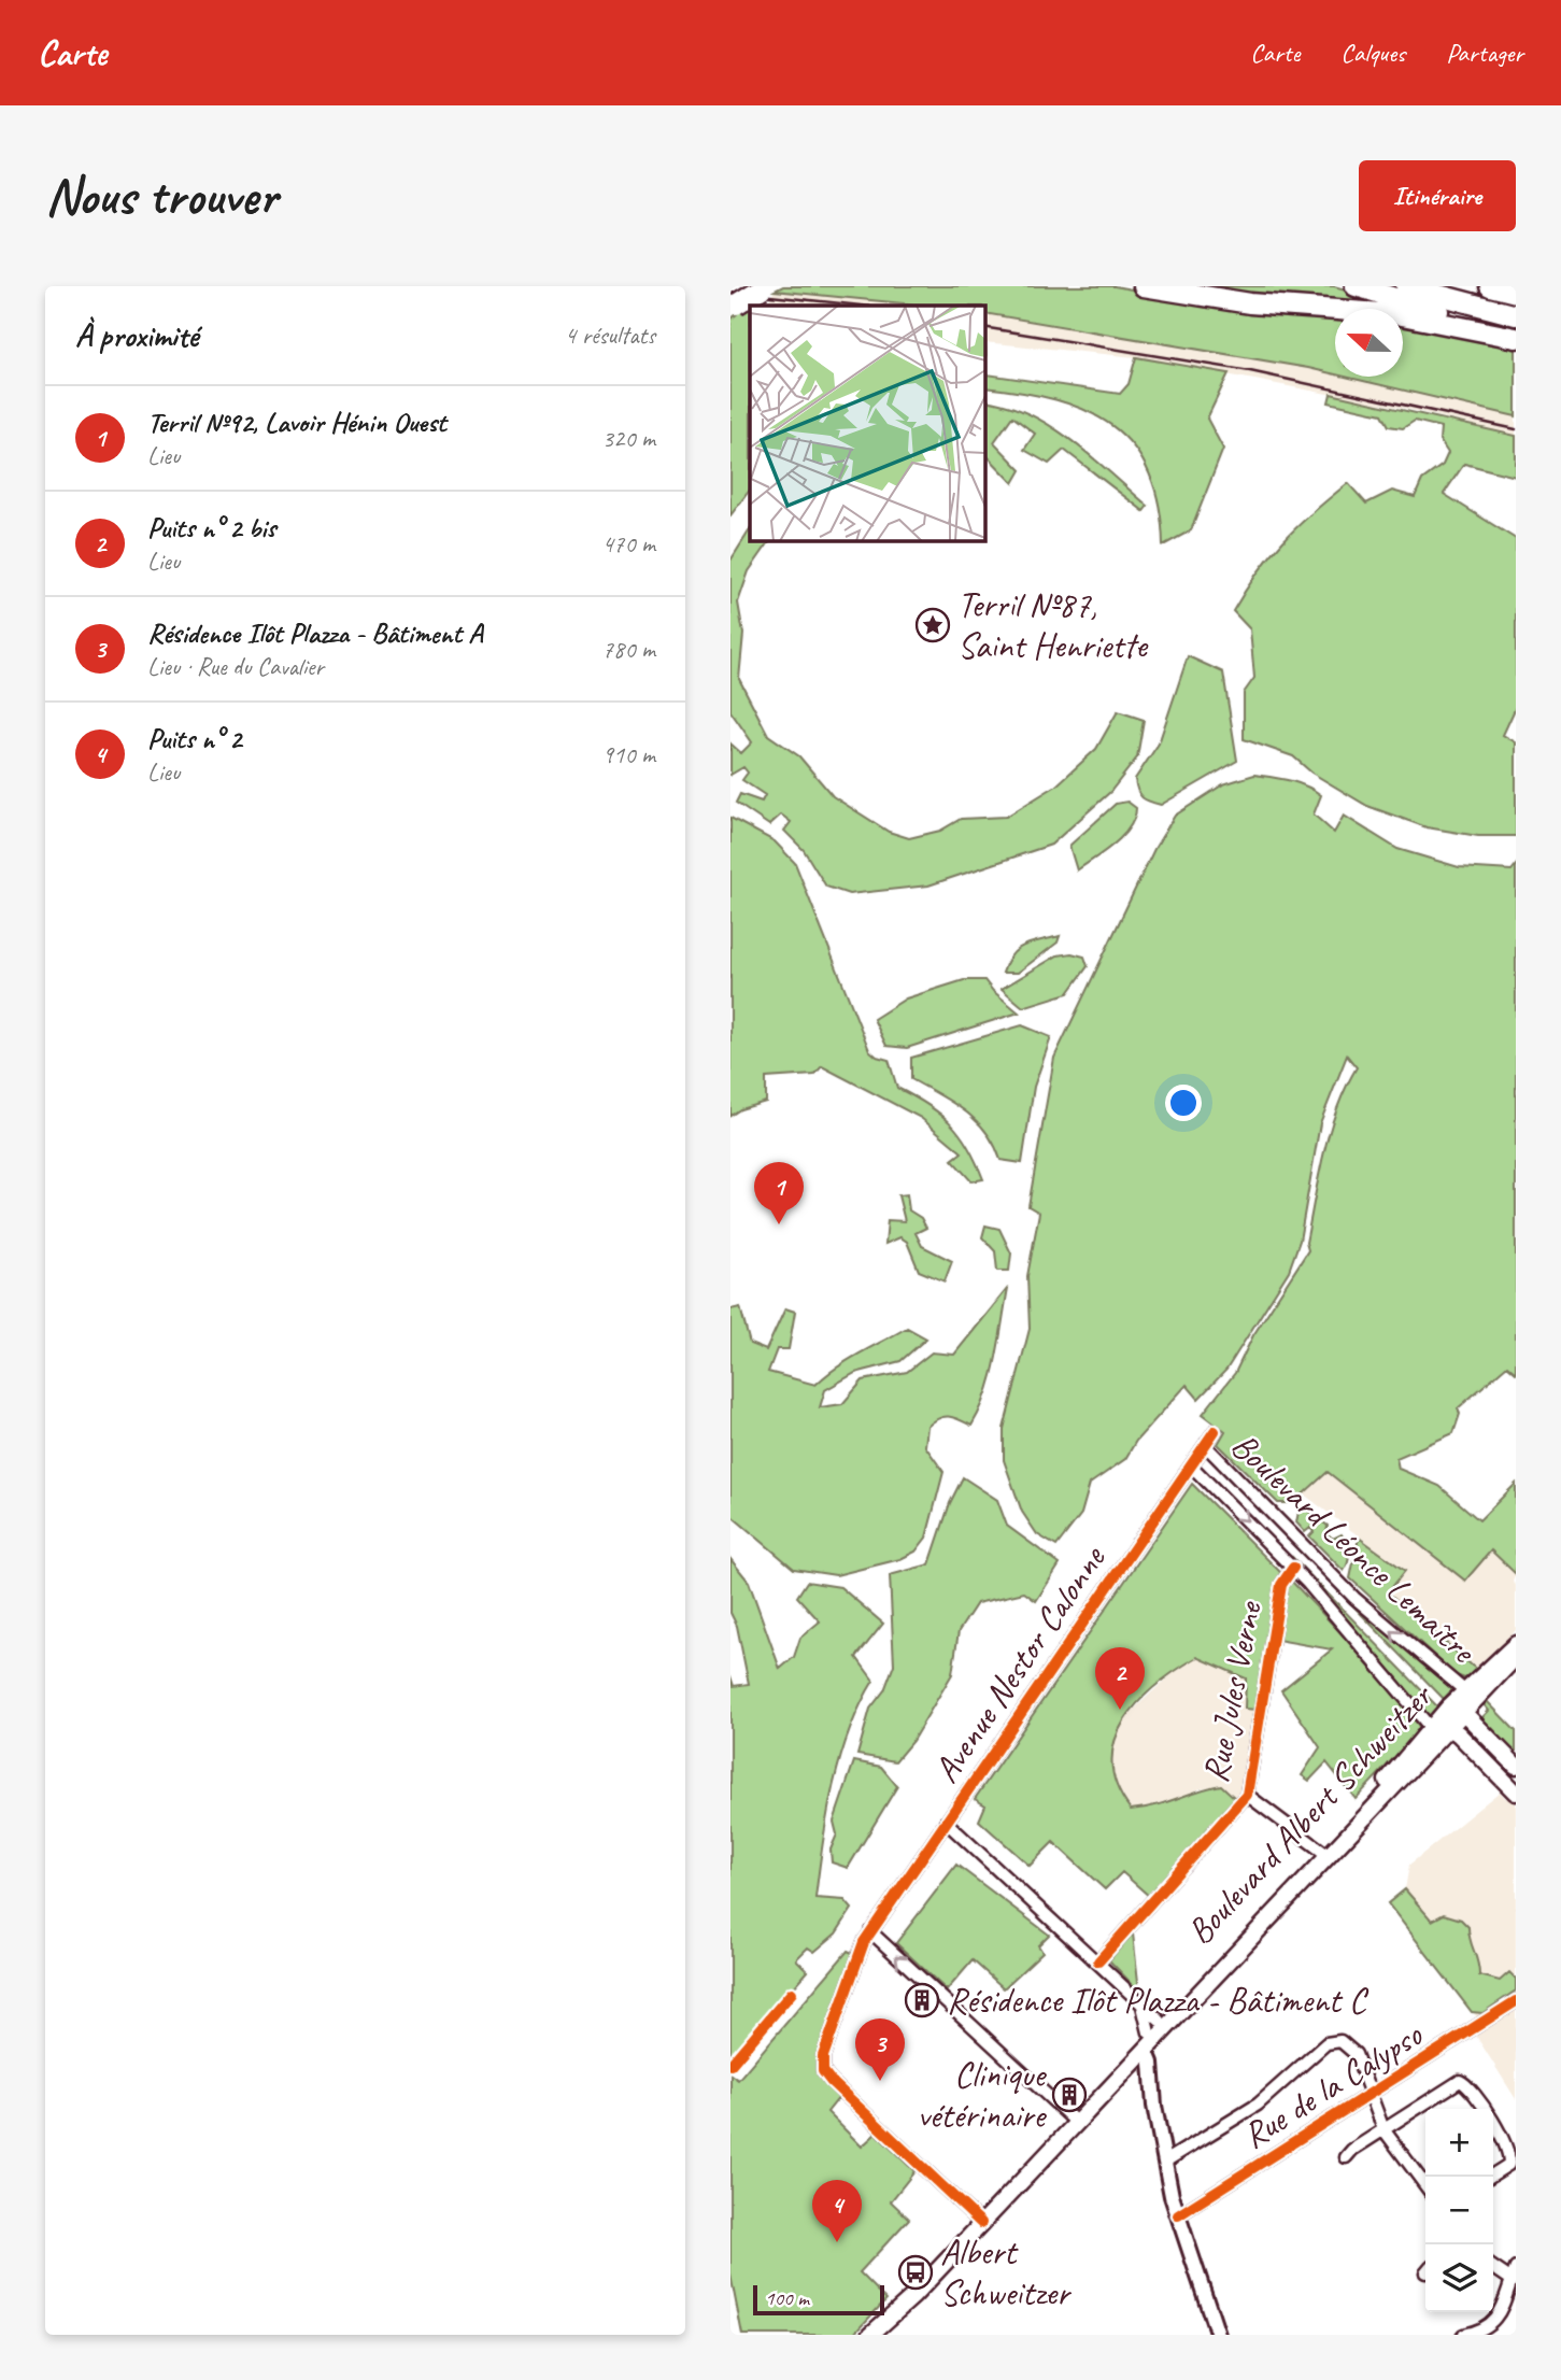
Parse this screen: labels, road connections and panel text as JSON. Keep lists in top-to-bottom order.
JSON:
{
  "streets": {
    "main road": ["Boulevard Albert Schweitzer"],
    "street": [
      "Boulevard Léonce Lemaître",
      "Avenue Nestor Calonne",
      "Rue Jules Verne",
      "Rue de la Calypso"
    ]
  },
  "crossings": [
    ["Boulevard Léonce Lemaître", "Avenue Nestor Calonne"],
    ["Boulevard Léonce Lemaître", "Rue Jules Verne"],
    ["Boulevard Léonce Lemaître", "Boulevard Albert Schweitzer"],
    ["Avenue Nestor Calonne", "Boulevard Albert Schweitzer"]
  ],
  "places": {
    "place": ["Terril №87, Saint Henriette"],
    "building": ["Résidence Ilôt Plazza - Bâtiment C", "Clinique vétérinaire"],
    "bus stop": ["Albert Schweitzer"]
  },
  "scale_bar": "100 m",
  "north": "left",
  "page": {
    "header": "Carte",
    "nav": ["Carte", "Calques", "Partager"],
    "buttons": "Itinéraire",
    "title": "Nous trouver",
    "heading": ["À proximité", "4 résultats"],
    "list": [
      {
        "mark": "1",
        "name": "Terril №92, Lavoir Hénin Ouest",
        "note": "Lieu",
        "value": "320 m"
      },
      {
        "mark": "2",
        "name": "Puits n° 2 bis",
        "note": "Lieu",
        "value": "470 m"
      },
      {
        "mark": "3",
        "name": "Résidence Ilôt Plazza - Bâtiment A",
        "note": "Lieu · Rue du Cavalier",
        "value": "780 m"
      },
      {
        "mark": "4",
        "name": "Puits n° 2",
        "note": "Lieu",
        "value": "910 m"
      }
    ],
    "pins": [
      "1",
      "2",
      "3",
      "4"
    ],
    "map_buttons": ["+", "−"],
    "scale": "100 m"
  }
}
